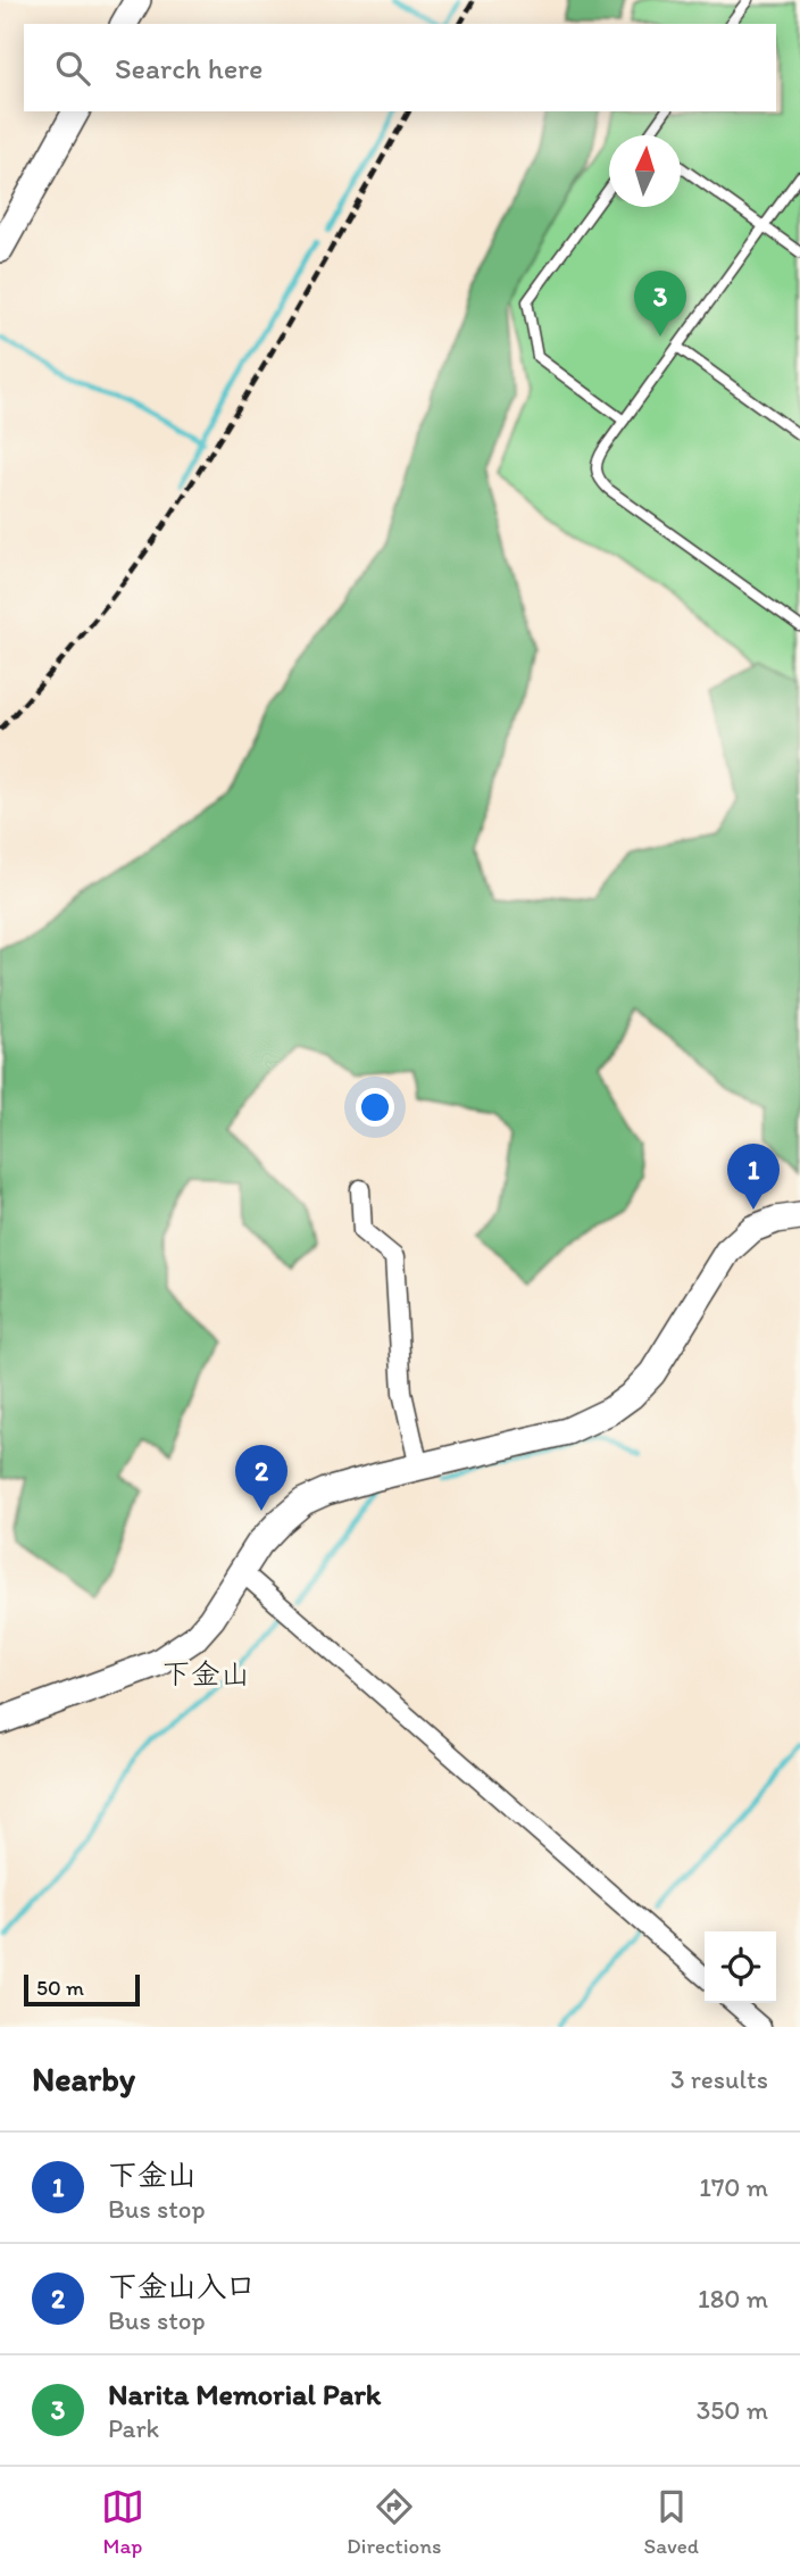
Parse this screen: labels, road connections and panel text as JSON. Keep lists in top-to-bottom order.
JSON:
{
  "districts": ["下金山"],
  "scale_bar": "50 m",
  "north": "top",
  "page": {
    "search": "Search here",
    "pins": ["3", "1", "2"],
    "scale": "50 m",
    "heading": ["Nearby", "3 results"],
    "list": [
      {
        "mark": "1",
        "name": "下金山",
        "note": "Bus stop",
        "value": "170 m"
      },
      {
        "mark": "2",
        "name": "下金山入口",
        "note": "Bus stop",
        "value": "180 m"
      },
      {
        "mark": "3",
        "name": "Narita Memorial Park",
        "note": "Park",
        "value": "350 m"
      }
    ],
    "nav": ["Map", "Directions", "Saved"]
  }
}
